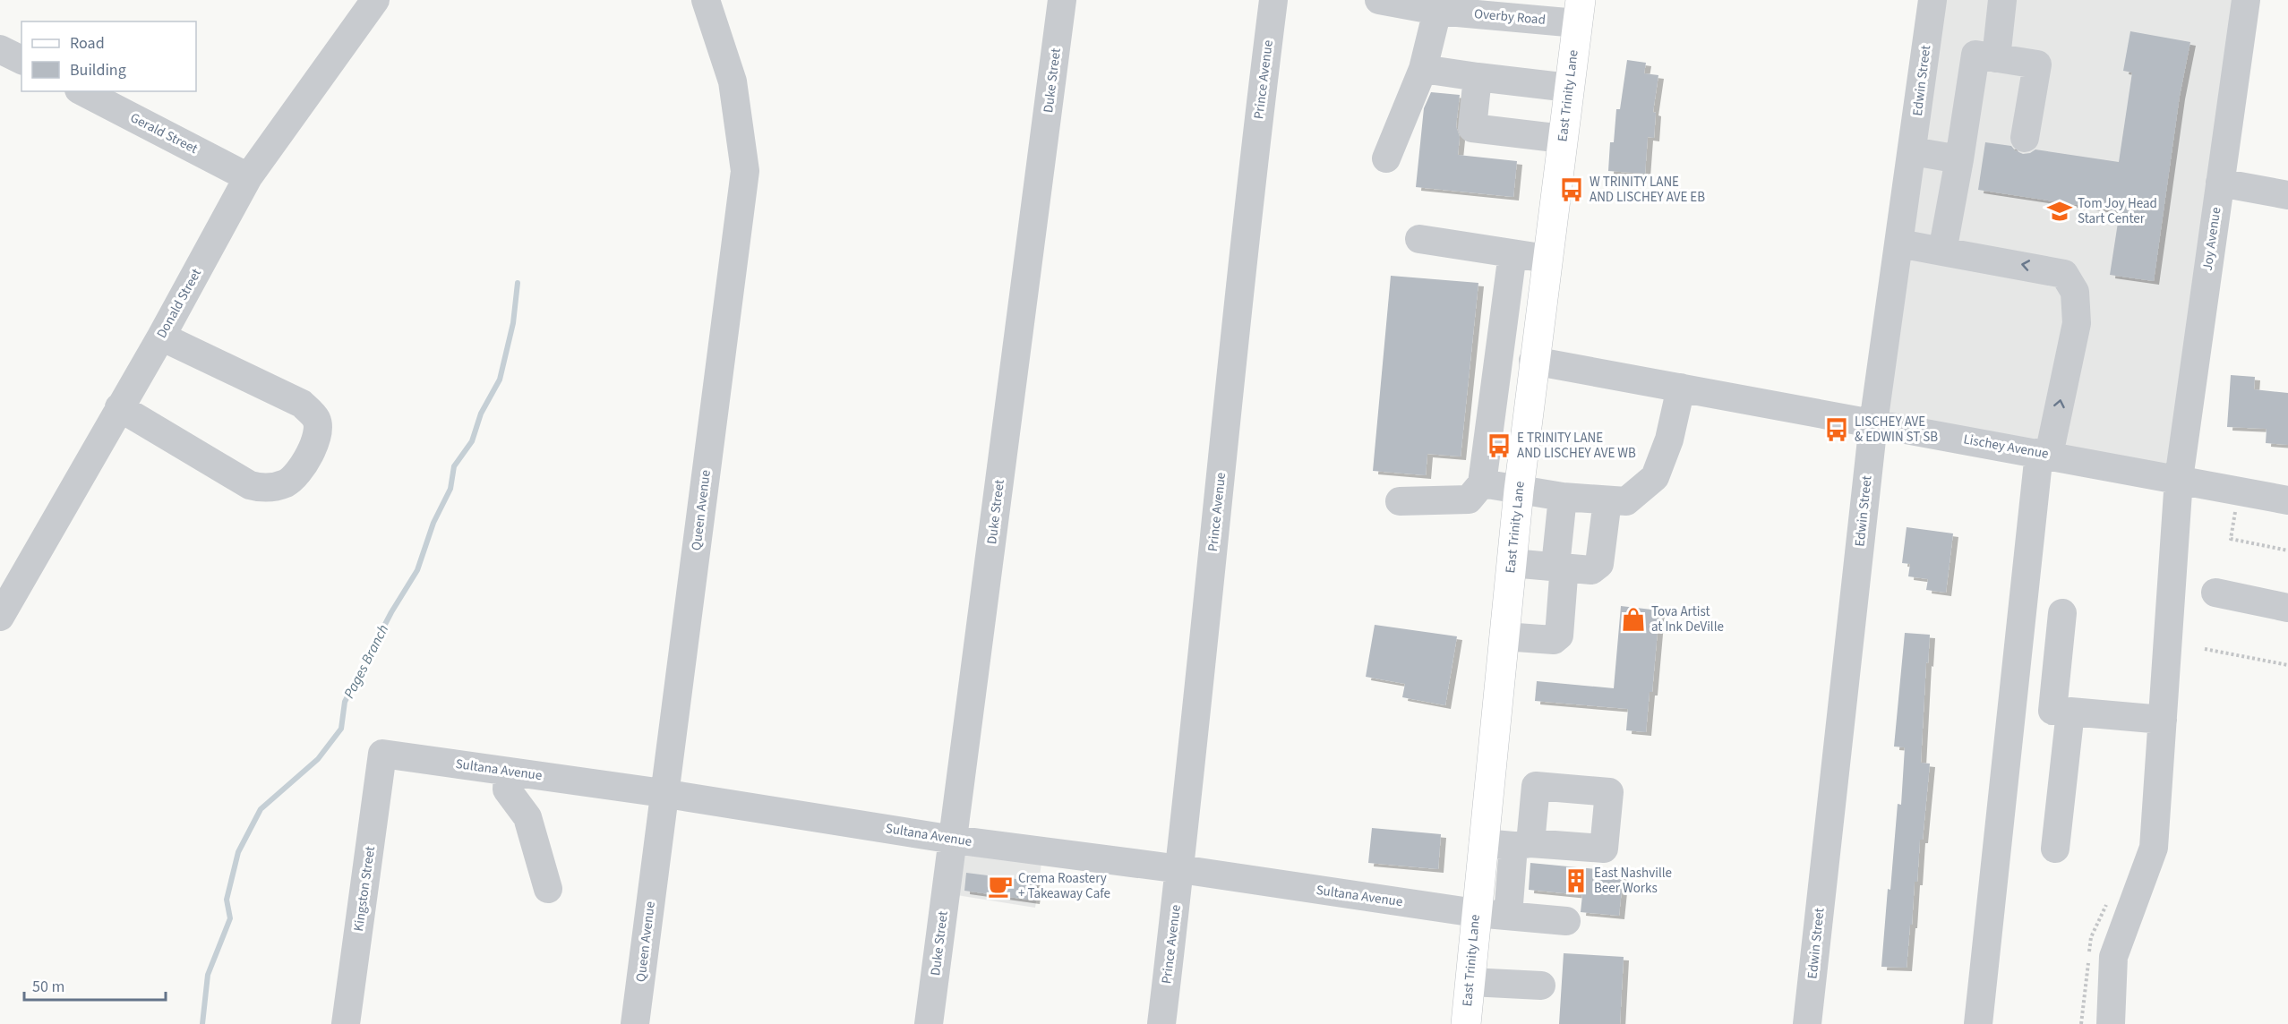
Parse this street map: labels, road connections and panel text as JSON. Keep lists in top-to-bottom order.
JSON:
{
  "streets": {
    "main road": ["East Trinity Lane"],
    "street": [
      "Overby Road",
      "Prince Avenue",
      "Duke Street",
      "Edwin Street",
      "Gerald Street",
      "Joy Avenue",
      "Donald Street",
      "Lischey Avenue",
      "Queen Avenue",
      "Sultana Avenue",
      "Kingston Street"
    ]
  },
  "crossings": [
    ["Overby Road", "East Trinity Lane"],
    ["Prince Avenue", "Sultana Avenue"],
    ["Duke Street", "Sultana Avenue"],
    ["Edwin Street", "Lischey Avenue"],
    ["East Trinity Lane", "Lischey Avenue"],
    ["East Trinity Lane", "Sultana Avenue"],
    ["Gerald Street", "Donald Street"],
    ["Joy Avenue", "Lischey Avenue"],
    ["Queen Avenue", "Sultana Avenue"],
    ["Sultana Avenue", "Kingston Street"]
  ],
  "water": ["Pages Branch"],
  "places": {
    "bus stop": ["W TRINITY LANE AND LISCHEY AVE EB", "LISCHEY AVE & EDWIN ST SB", "E TRINITY LANE AND LISCHEY AVE WB"],
    "school or university": ["Tom Joy Head Start Center"],
    "shop": ["Tova Artist at Ink DeVille"],
    "building": ["East Nashville Beer Works"],
    "cafe": ["Crema Roastery + Takeaway Cafe"]
  },
  "legend": ["Road", "Building"],
  "scale_bar": "50 m"
}
